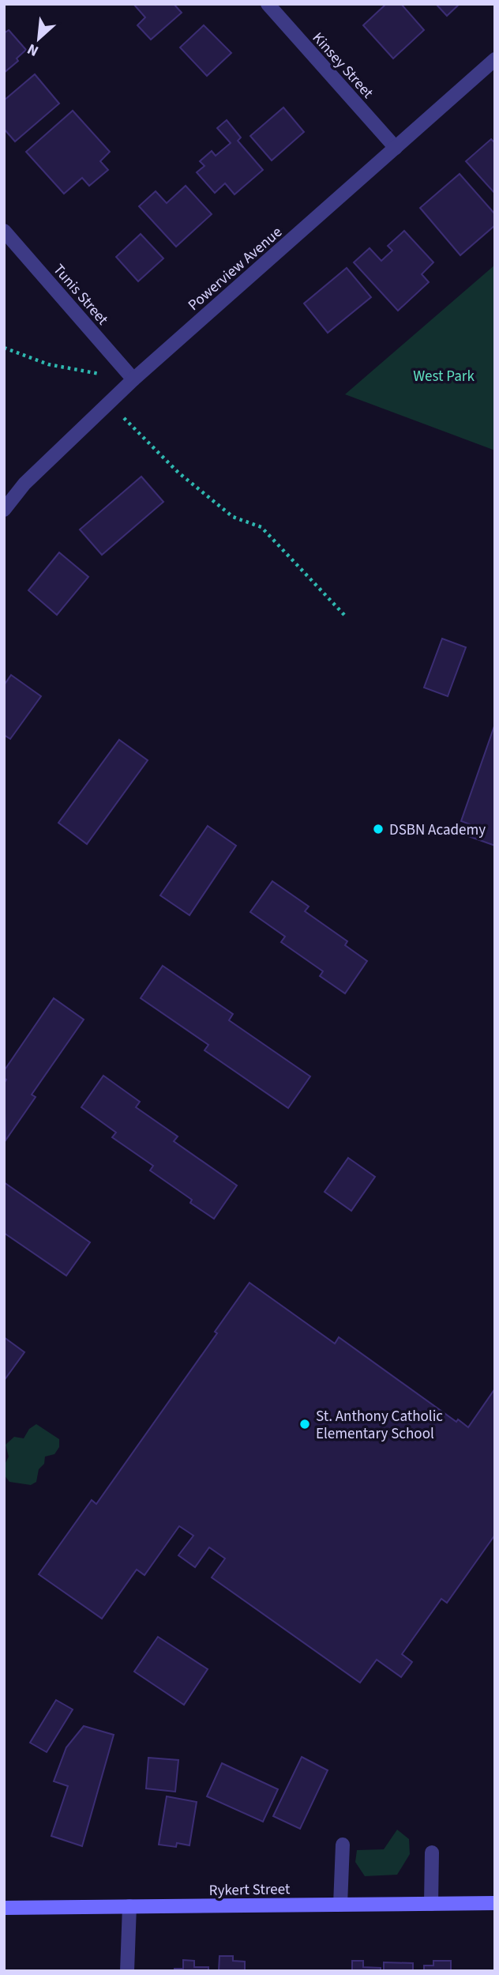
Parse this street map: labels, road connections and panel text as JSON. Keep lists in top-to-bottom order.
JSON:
{
  "streets": {
    "street": [
      "Kinsey Street",
      "Powerview Avenue",
      "Tunis Street",
      "Rykert Street"
    ]
  },
  "crossings": [
    ["Kinsey Street", "Powerview Avenue"],
    ["Powerview Avenue", "Tunis Street"]
  ],
  "parks": ["West Park"],
  "places": ["DSBN Academy", "St. Anthony Catholic Elementary School"],
  "north": "bottom left"
}
